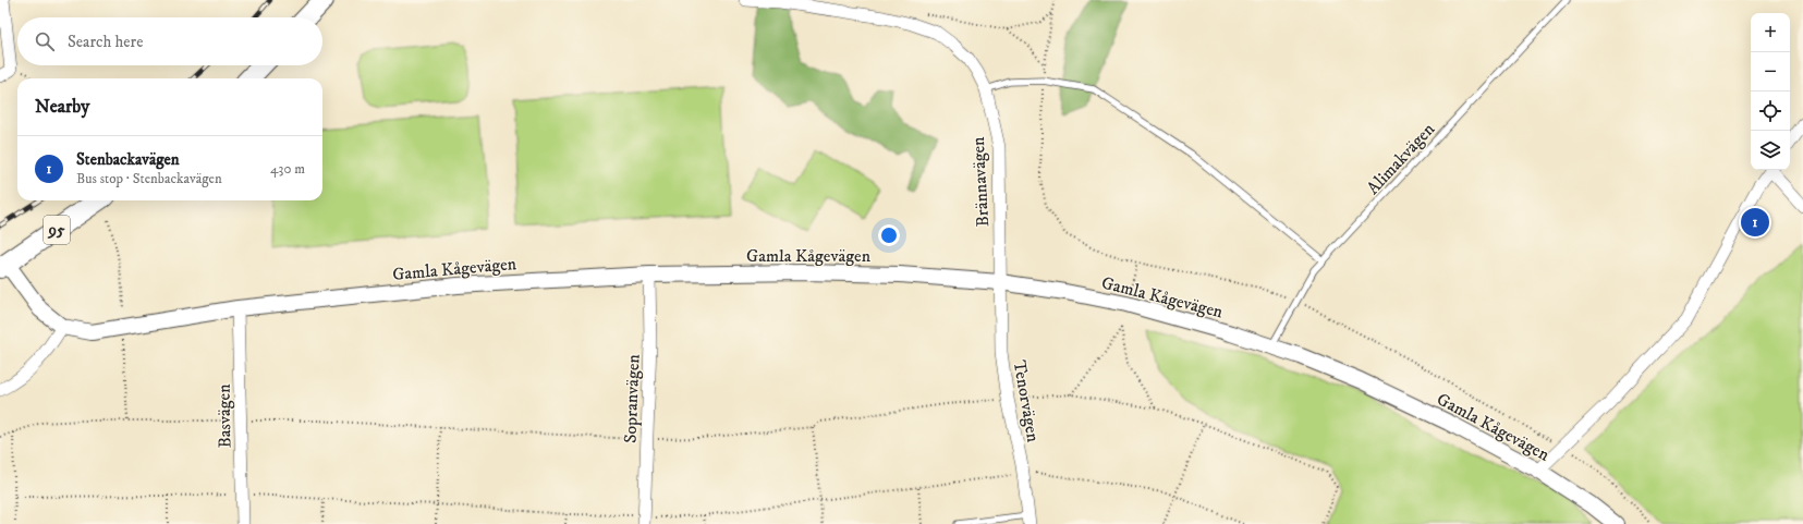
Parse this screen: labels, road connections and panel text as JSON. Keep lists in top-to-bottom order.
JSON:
{
  "streets": {
    "main road": ["95"],
    "street": [
      "Brännavägen",
      "Gamla Kågevägen",
      "Sopranvägen",
      "Tenorvägen",
      "Basvägen"
    ],
    "lane": ["Alimakvägen"]
  },
  "crossings": [
    ["Alimakvägen", "Gamla Kågevägen"],
    ["Brännavägen", "Gamla Kågevägen"],
    ["Brännavägen", "Tenorvägen"],
    ["95", "Gamla Kågevägen"],
    ["Gamla Kågevägen", "Sopranvägen"],
    ["Gamla Kågevägen", "Tenorvägen"],
    ["Gamla Kågevägen", "Basvägen"]
  ],
  "page": {
    "map_buttons": ["+", "−"],
    "search": "Search here",
    "heading": "Nearby",
    "list": [
      {
        "mark": "1",
        "name": "Stenbackavägen",
        "note": "Bus stop · Stenbackavägen",
        "value": "430 m"
      }
    ],
    "pins": "1"
  }
}
